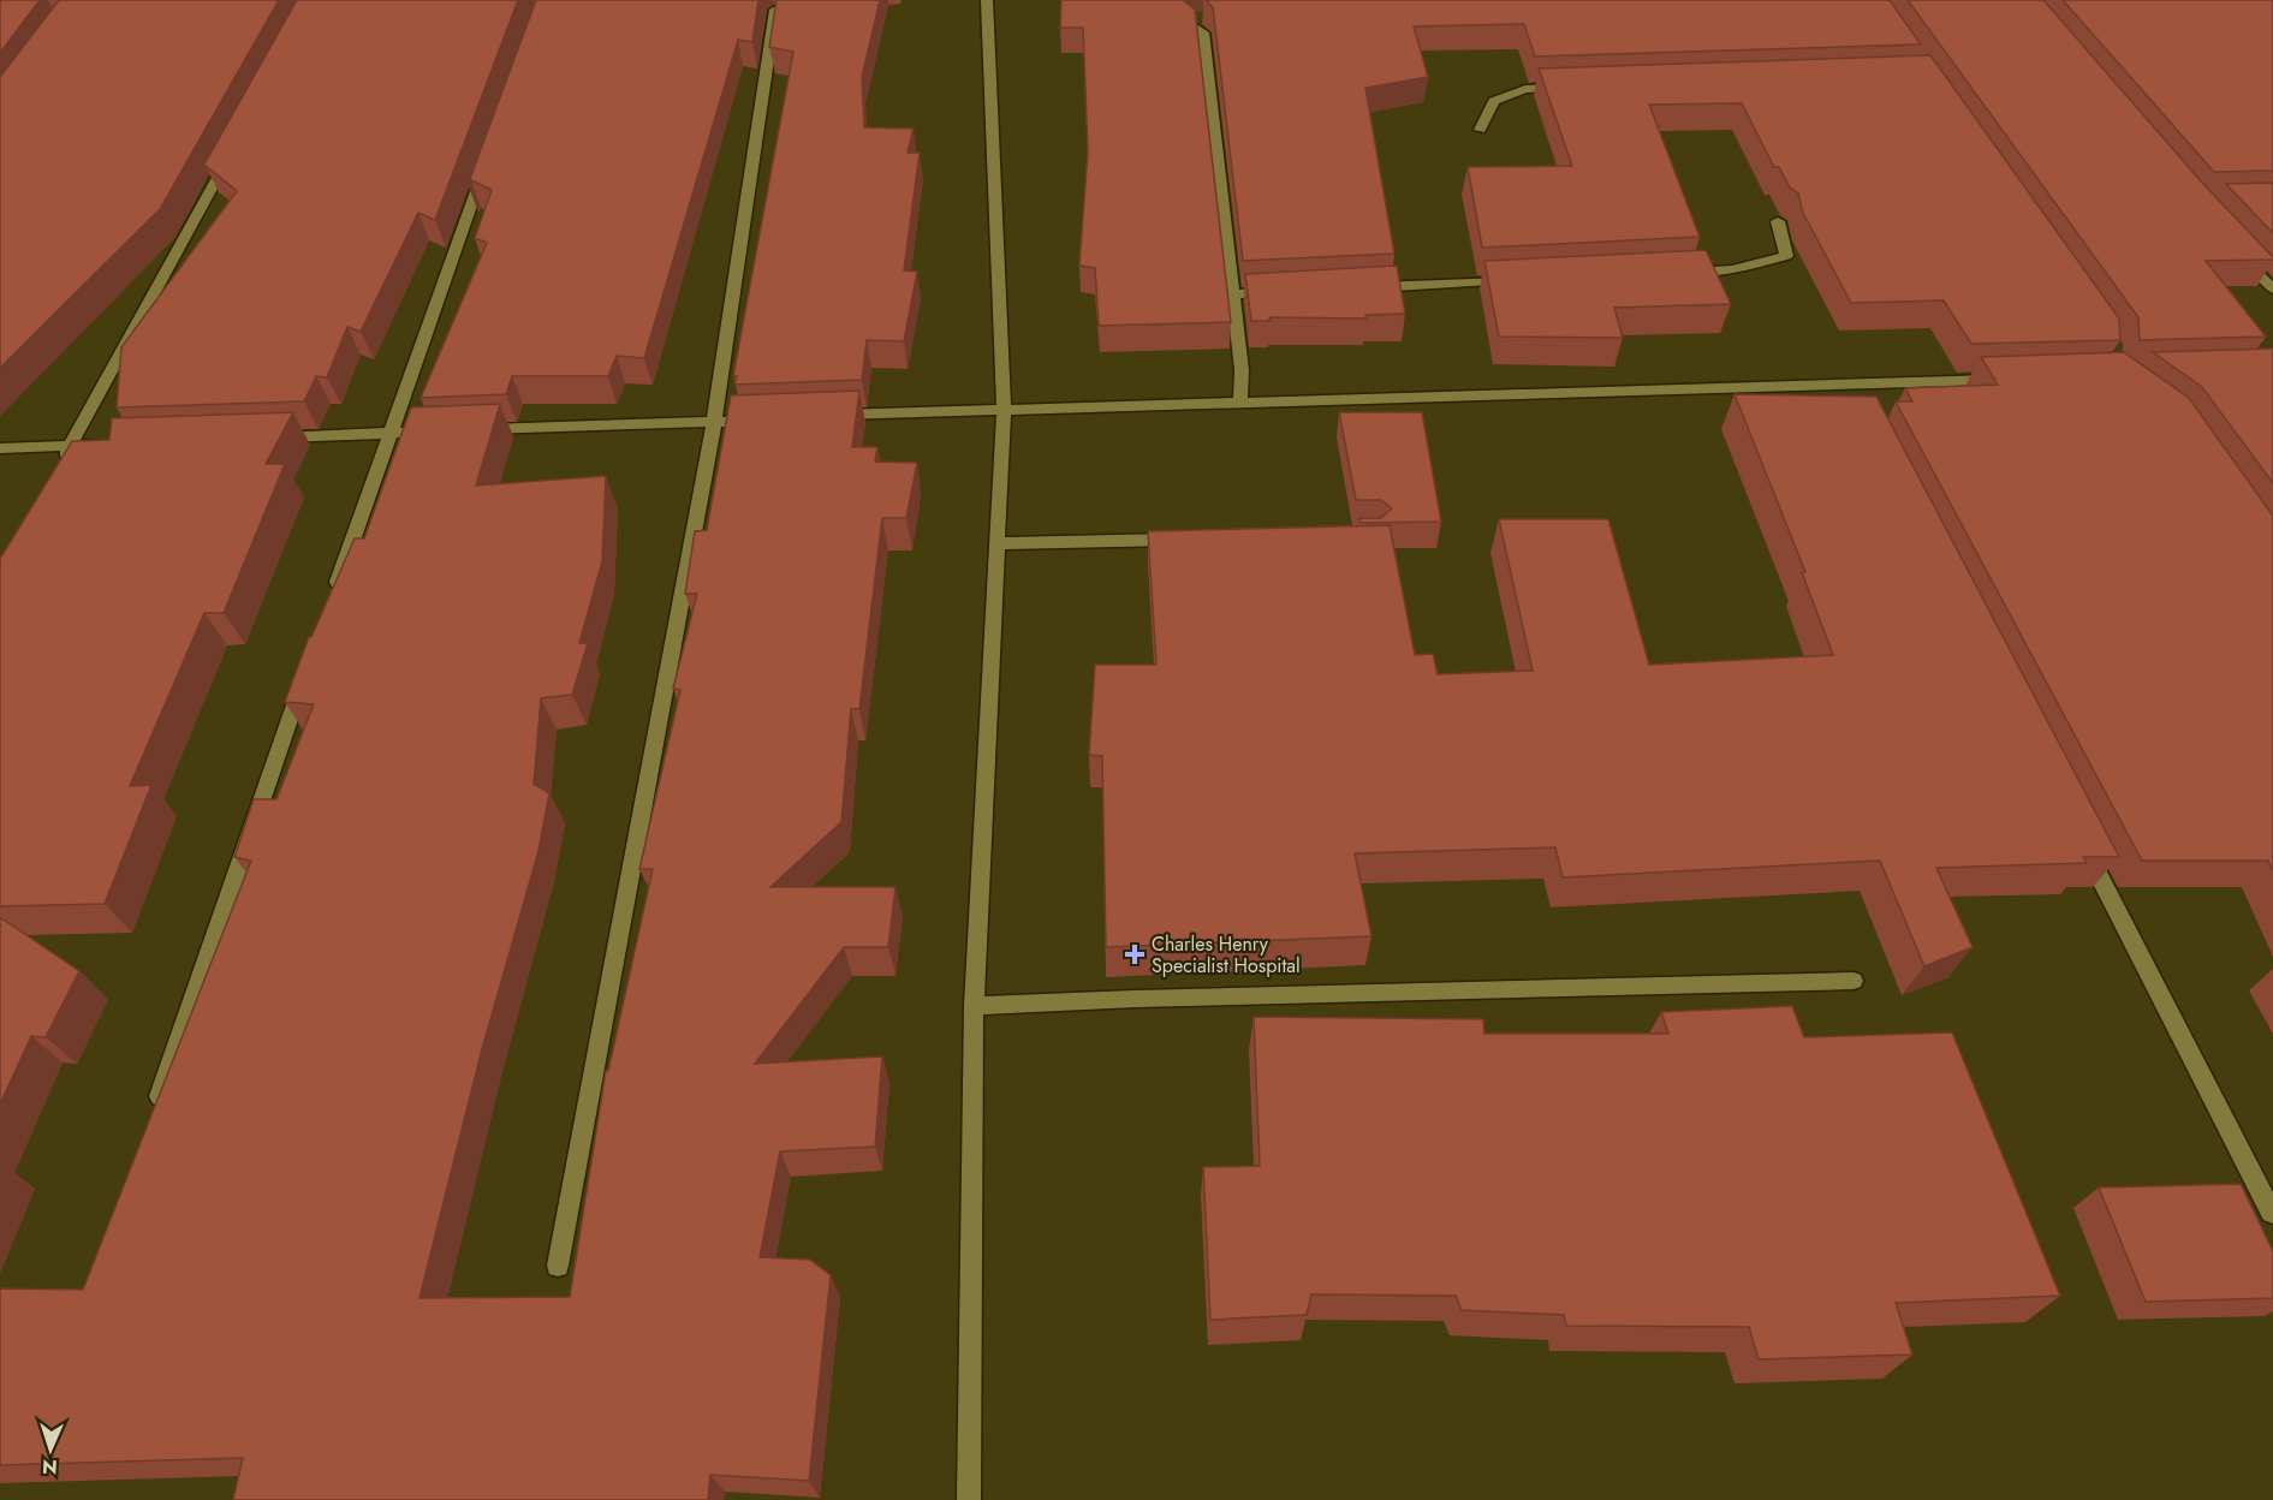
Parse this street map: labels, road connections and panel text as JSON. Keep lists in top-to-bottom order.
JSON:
{
  "places": {
    "health": ["Charles Henry Specialist Hospital"]
  },
  "north": "bottom"
}
